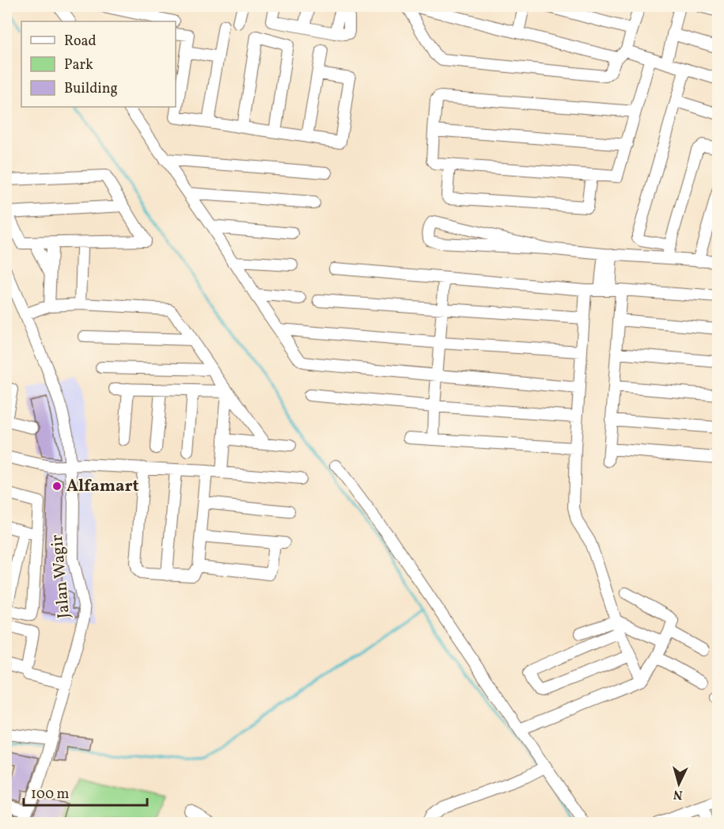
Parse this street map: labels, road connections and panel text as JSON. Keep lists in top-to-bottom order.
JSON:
{
  "streets": {
    "street": ["Jalan Wagir"]
  },
  "places": ["Alfamart"],
  "legend": ["Road", "Park", "Building"],
  "scale_bar": "100 m",
  "north": "bottom"
}
